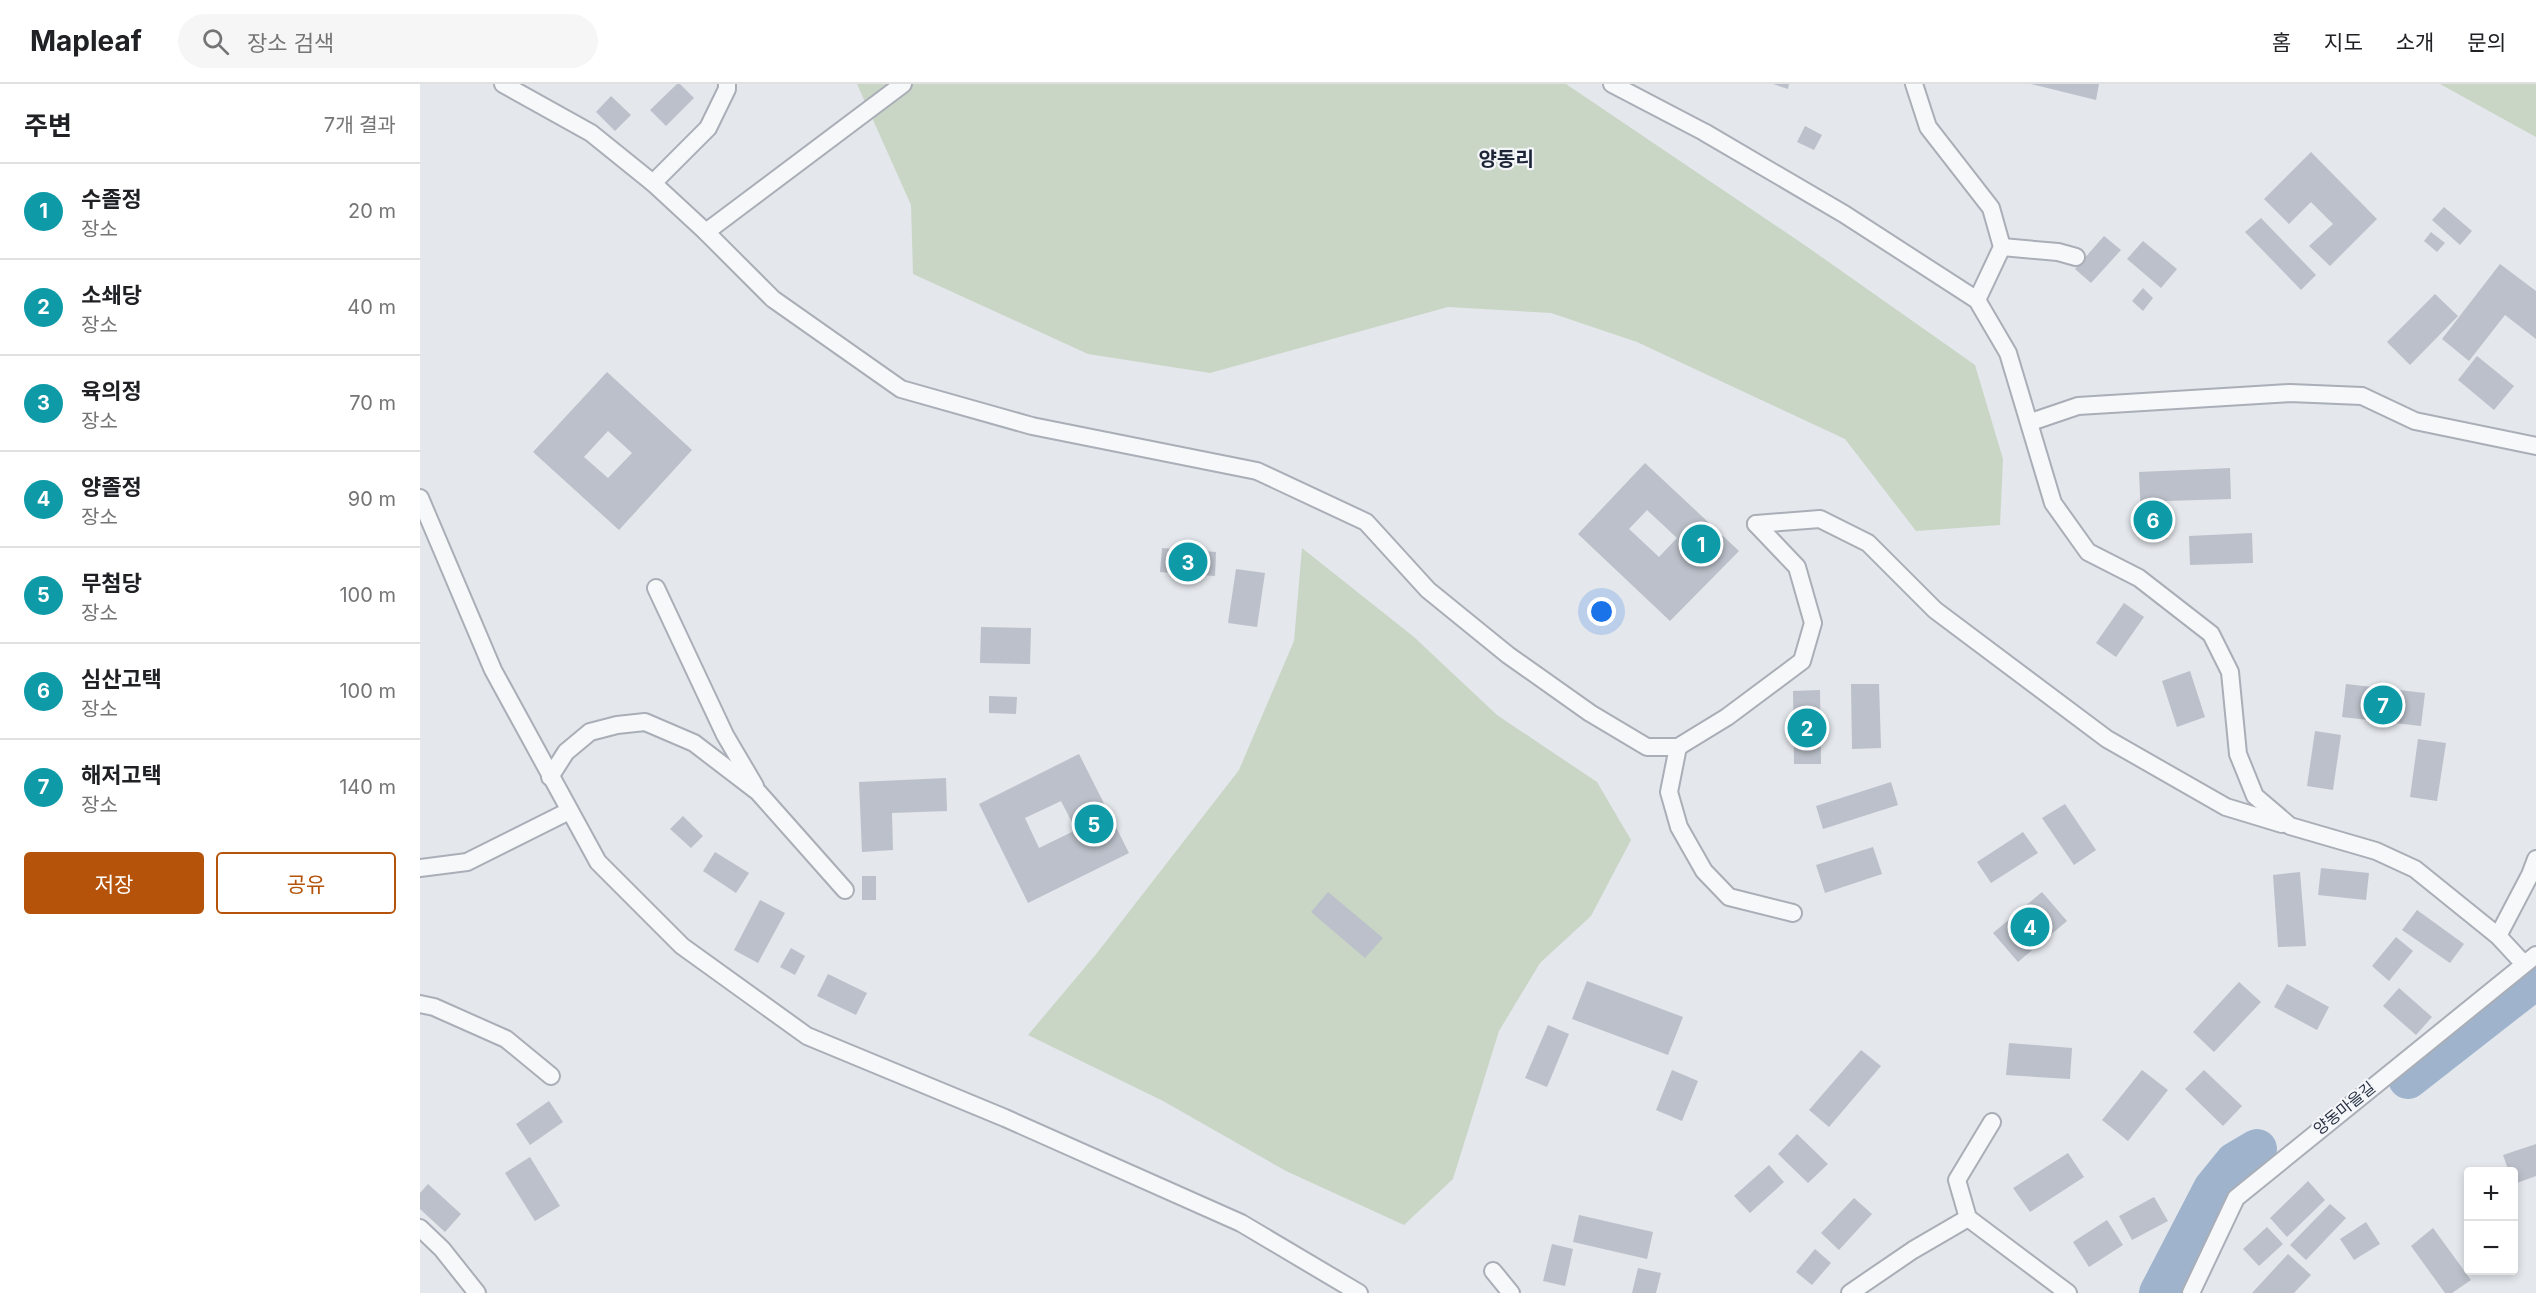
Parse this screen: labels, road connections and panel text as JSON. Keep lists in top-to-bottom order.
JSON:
{
  "streets": {
    "lane": ["양동마을길"]
  },
  "districts": ["양동리"],
  "page": {
    "header": "Mapleaf",
    "search": "장소 검색",
    "nav": [
      "홈",
      "지도",
      "소개",
      "문의"
    ],
    "heading": ["주변", "7개 결과"],
    "list": [
      {
        "mark": "1",
        "name": "수졸정",
        "note": "장소",
        "value": "20 m"
      },
      {
        "mark": "2",
        "name": "소쇄당",
        "note": "장소",
        "value": "40 m"
      },
      {
        "mark": "3",
        "name": "육의정",
        "note": "장소",
        "value": "70 m"
      },
      {
        "mark": "4",
        "name": "양졸정",
        "note": "장소",
        "value": "90 m"
      },
      {
        "mark": "5",
        "name": "무첨당",
        "note": "장소",
        "value": "100 m"
      },
      {
        "mark": "6",
        "name": "심산고택",
        "note": "장소",
        "value": "100 m"
      },
      {
        "mark": "7",
        "name": "해저고택",
        "note": "장소",
        "value": "140 m"
      }
    ],
    "pins": [
      "6",
      "1",
      "3",
      "7",
      "2",
      "5",
      "4"
    ],
    "buttons": ["저장", "공유"],
    "map_buttons": ["+", "−"]
  }
}
